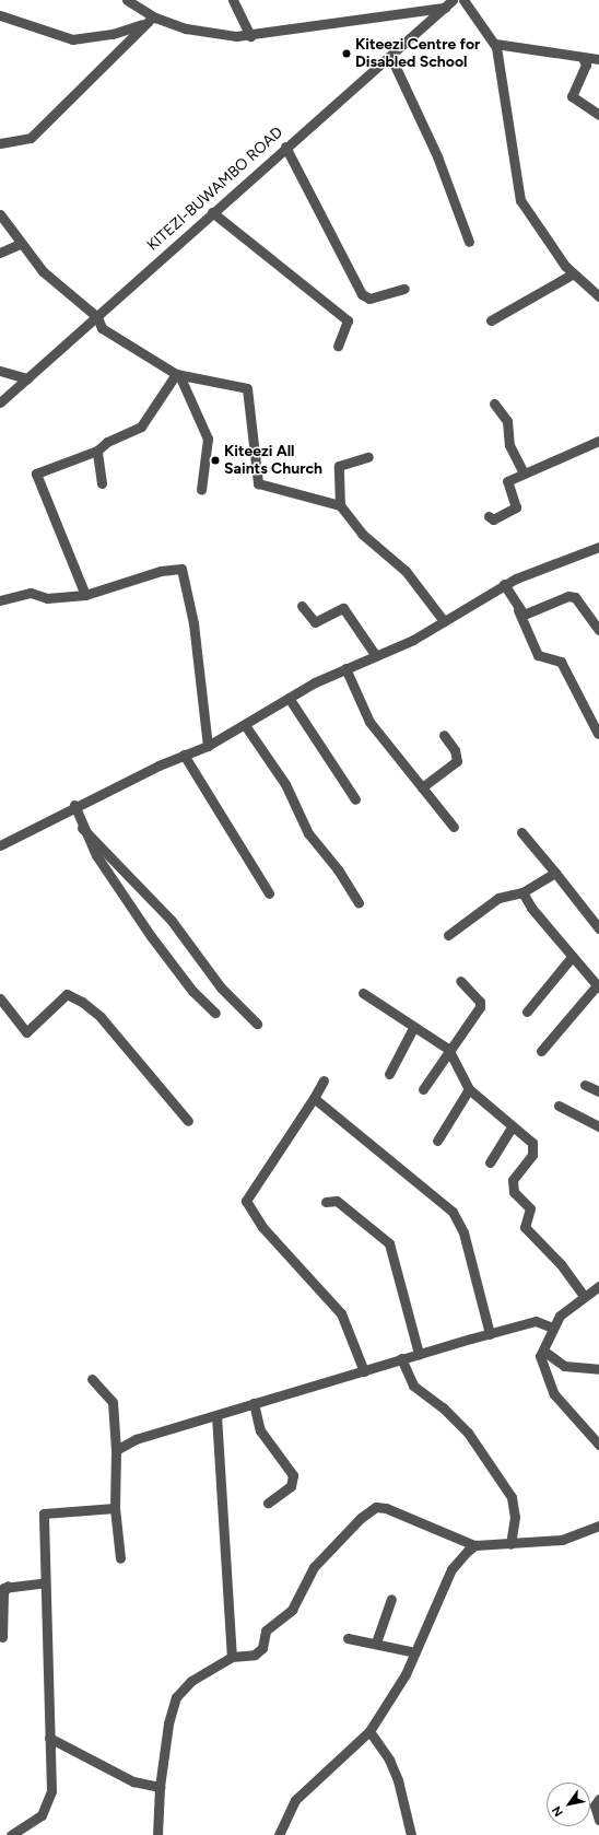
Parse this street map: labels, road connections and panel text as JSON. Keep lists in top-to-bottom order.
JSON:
{
  "streets": {
    "street": ["KITEZI-BUWAMBO ROAD"]
  },
  "places": ["Kiteezi Centre for Disabled School", "Kiteezi All Saints Church"],
  "north": "bottom left"
}
